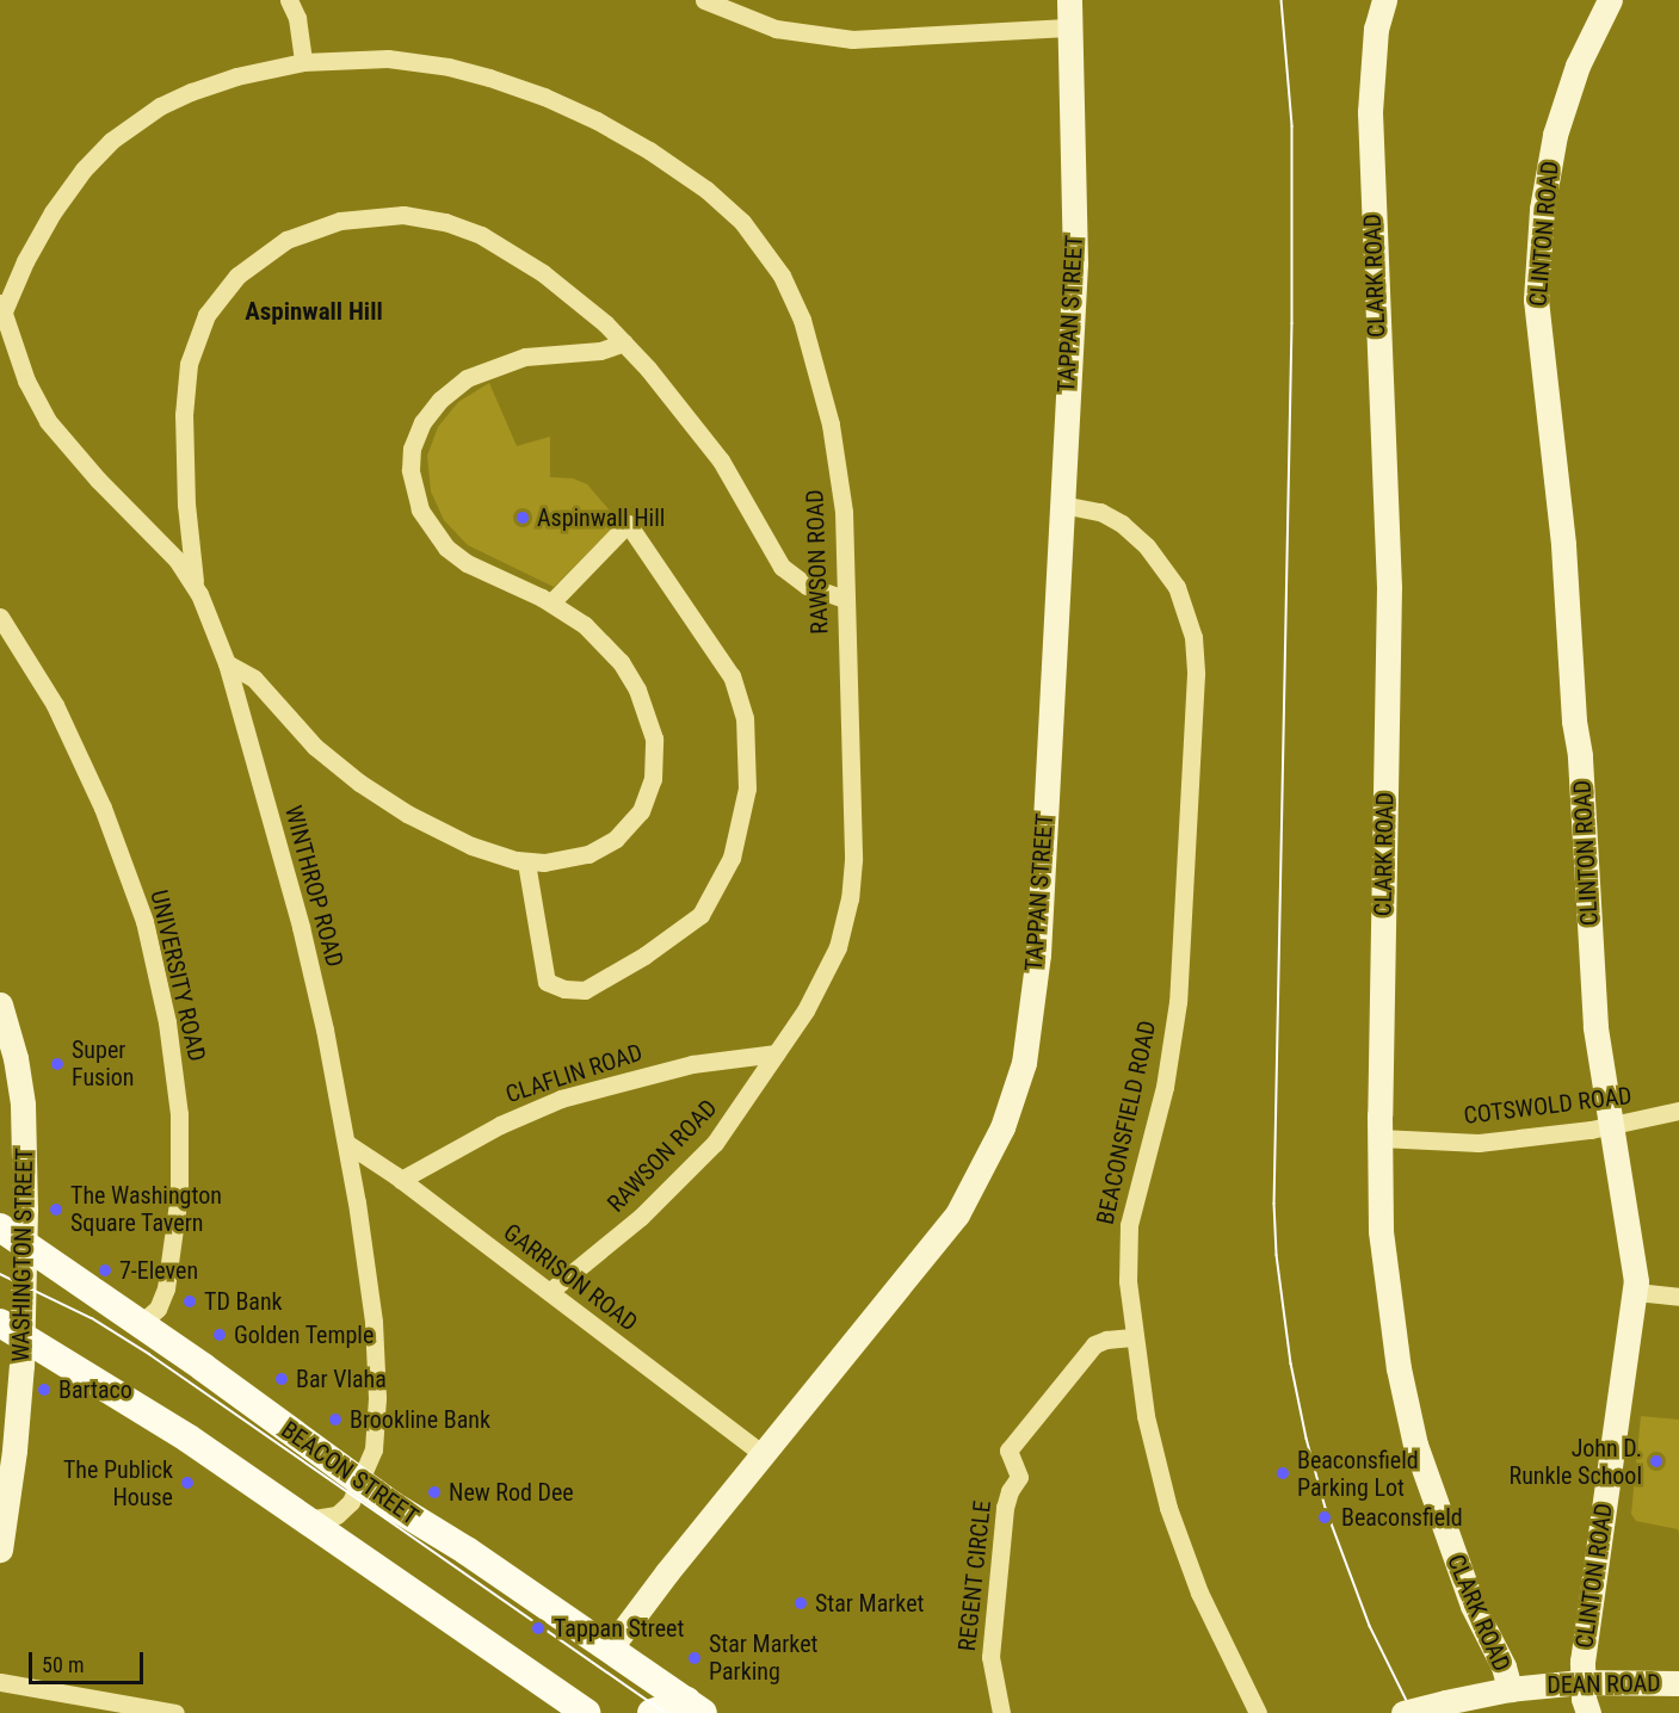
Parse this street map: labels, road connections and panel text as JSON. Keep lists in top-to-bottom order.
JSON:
{
  "streets": {
    "main road": ["BEACON STREET"],
    "street": [
      "CLINTON ROAD",
      "CLARK ROAD",
      "TAPPAN STREET",
      "RAWSON ROAD",
      "WINTHROP ROAD",
      "UNIVERSITY ROAD",
      "CLAFLIN ROAD",
      "COTSWOLD ROAD",
      "BEACONSFIELD ROAD",
      "WASHINGTON STREET",
      "GARRISON ROAD",
      "REGENT CIRCLE",
      "DEAN ROAD"
    ]
  },
  "crossings": [
    ["CLINTON ROAD", "COTSWOLD ROAD"],
    ["CLINTON ROAD", "DEAN ROAD"],
    ["CLARK ROAD", "COTSWOLD ROAD"],
    ["CLARK ROAD", "DEAN ROAD"],
    ["TAPPAN STREET", "BEACONSFIELD ROAD"],
    ["TAPPAN STREET", "GARRISON ROAD"],
    ["TAPPAN STREET", "BEACON STREET"],
    ["RAWSON ROAD", "WINTHROP ROAD"],
    ["RAWSON ROAD", "CLAFLIN ROAD"],
    ["RAWSON ROAD", "GARRISON ROAD"],
    ["WINTHROP ROAD", "GARRISON ROAD"],
    ["WINTHROP ROAD", "BEACON STREET"],
    ["UNIVERSITY ROAD", "BEACON STREET"],
    ["CLAFLIN ROAD", "GARRISON ROAD"],
    ["BEACONSFIELD ROAD", "REGENT CIRCLE"],
    ["WASHINGTON STREET", "BEACON STREET"]
  ],
  "districts": ["Aspinwall Hill"],
  "places": [
    "Aspinwall Hill",
    "Super Fusion",
    "The Washington Square Tavern",
    "7-Eleven",
    "TD Bank",
    "Golden Temple",
    "Bar Vlaha",
    "Bartaco",
    "Brookline Bank",
    "John D. Runkle School",
    "Beaconsfield Parking Lot",
    "The Publick House",
    "New Rod Dee",
    "Beaconsfield",
    "Star Market",
    "Tappan Street",
    "Star Market Parking"
  ],
  "scale_bar": "50 m"
}
